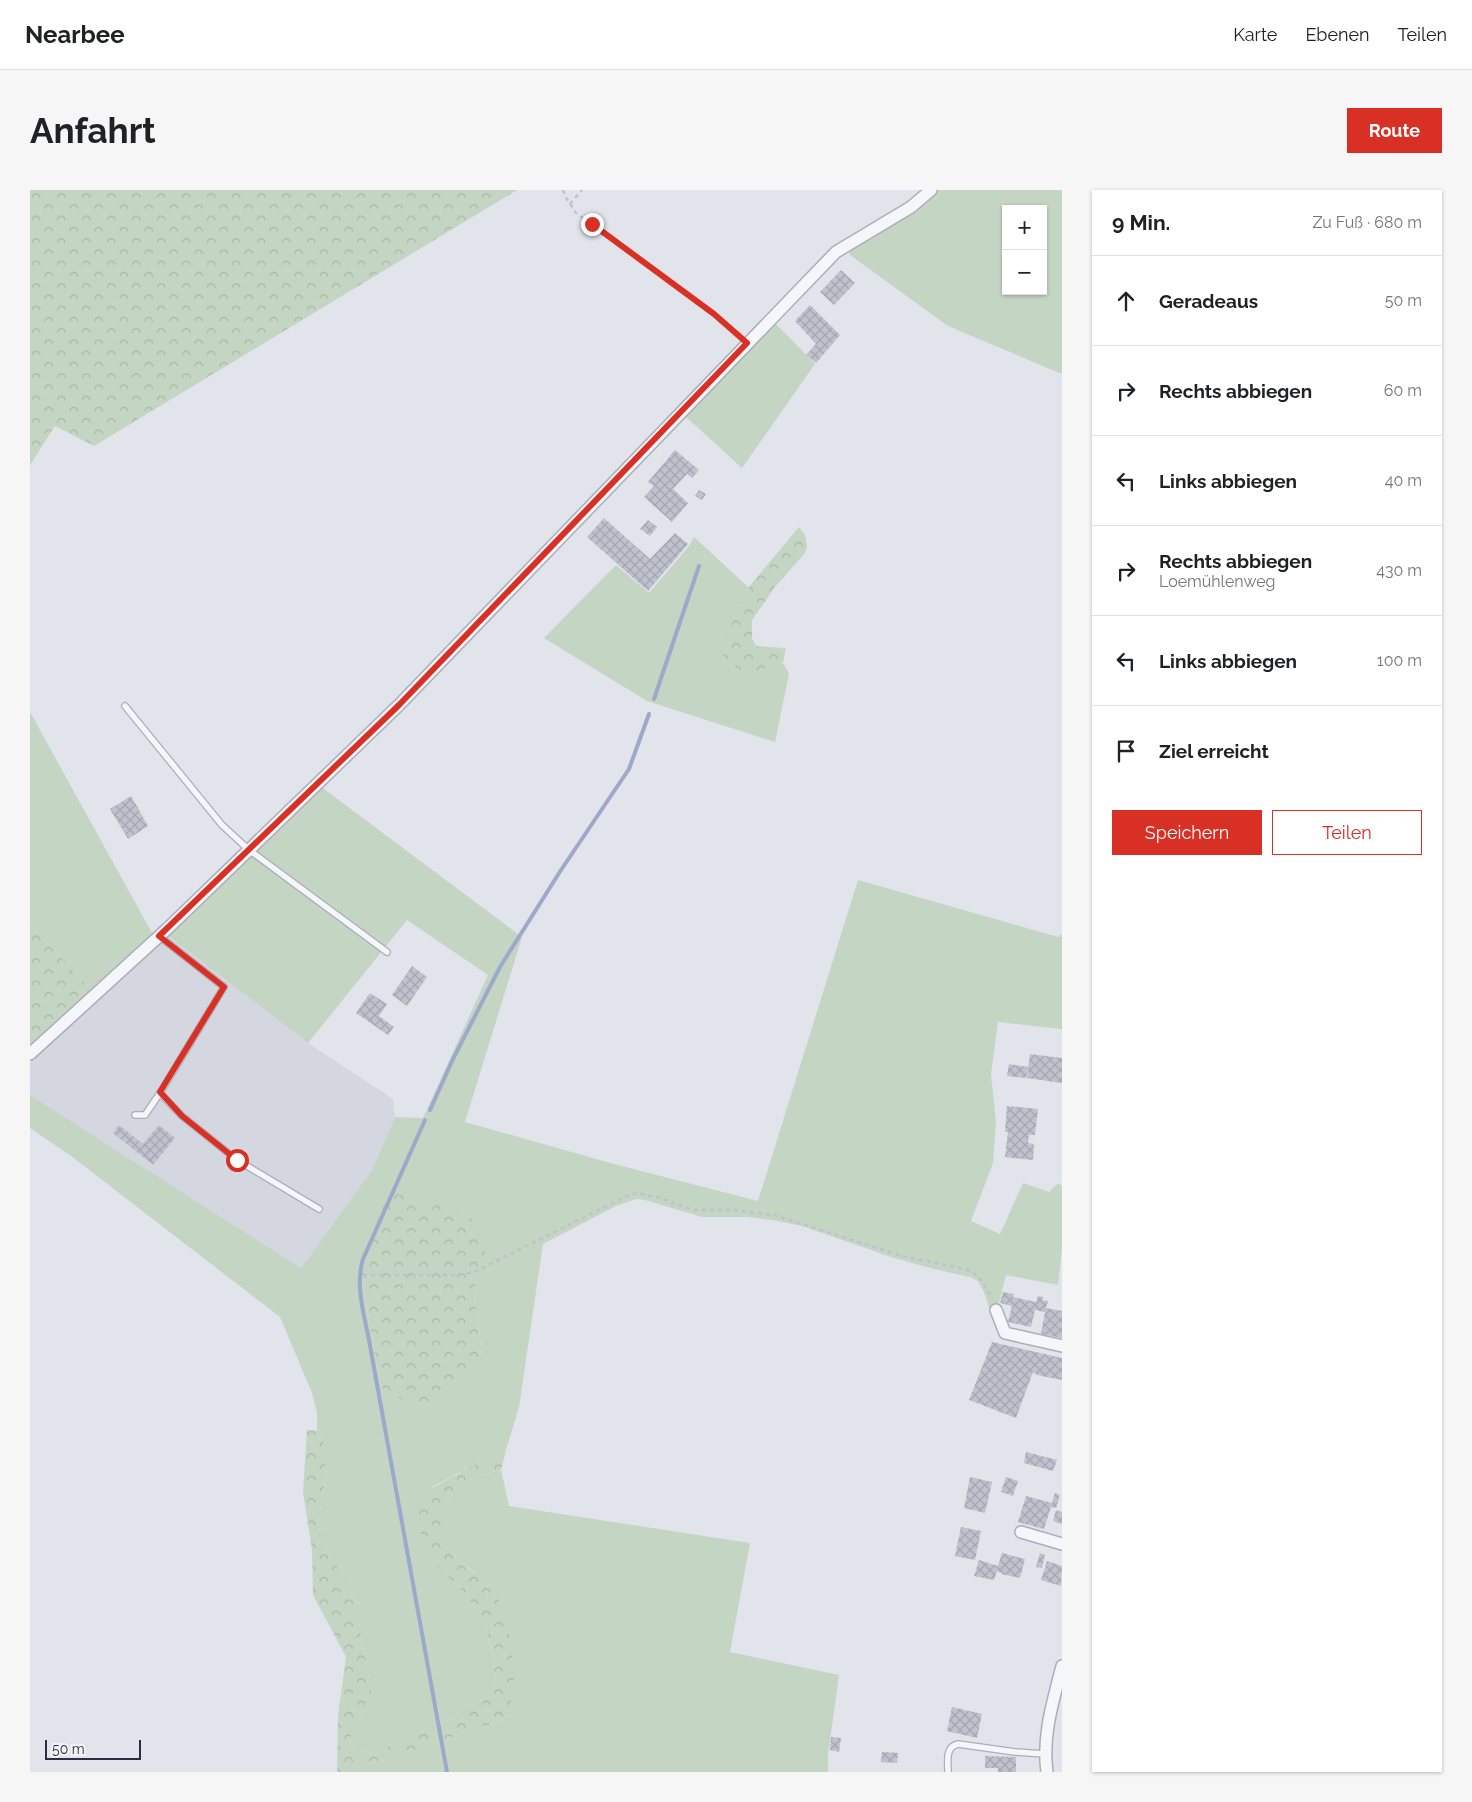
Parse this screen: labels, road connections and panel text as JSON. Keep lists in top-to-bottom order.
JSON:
{
  "scale_bar": "50 m",
  "page": {
    "header": "Nearbee",
    "nav": ["Karte", "Ebenen", "Teilen"],
    "buttons": [
      "Route",
      ["Speichern", "Teilen"]
    ],
    "title": "Anfahrt",
    "heading": ["9 Min.", "Zu Fuß · 680 m"],
    "map_buttons": ["+", "−"],
    "list": [
      ["Geradeaus", "50 m"],
      ["Rechts abbiegen", "60 m"],
      ["Links abbiegen", "40 m"],
      ["Rechts abbiegen", "Loemühlenweg", "430 m"],
      ["Links abbiegen", "100 m"],
      "Ziel erreicht"
    ],
    "scale": "50 m"
  }
}
